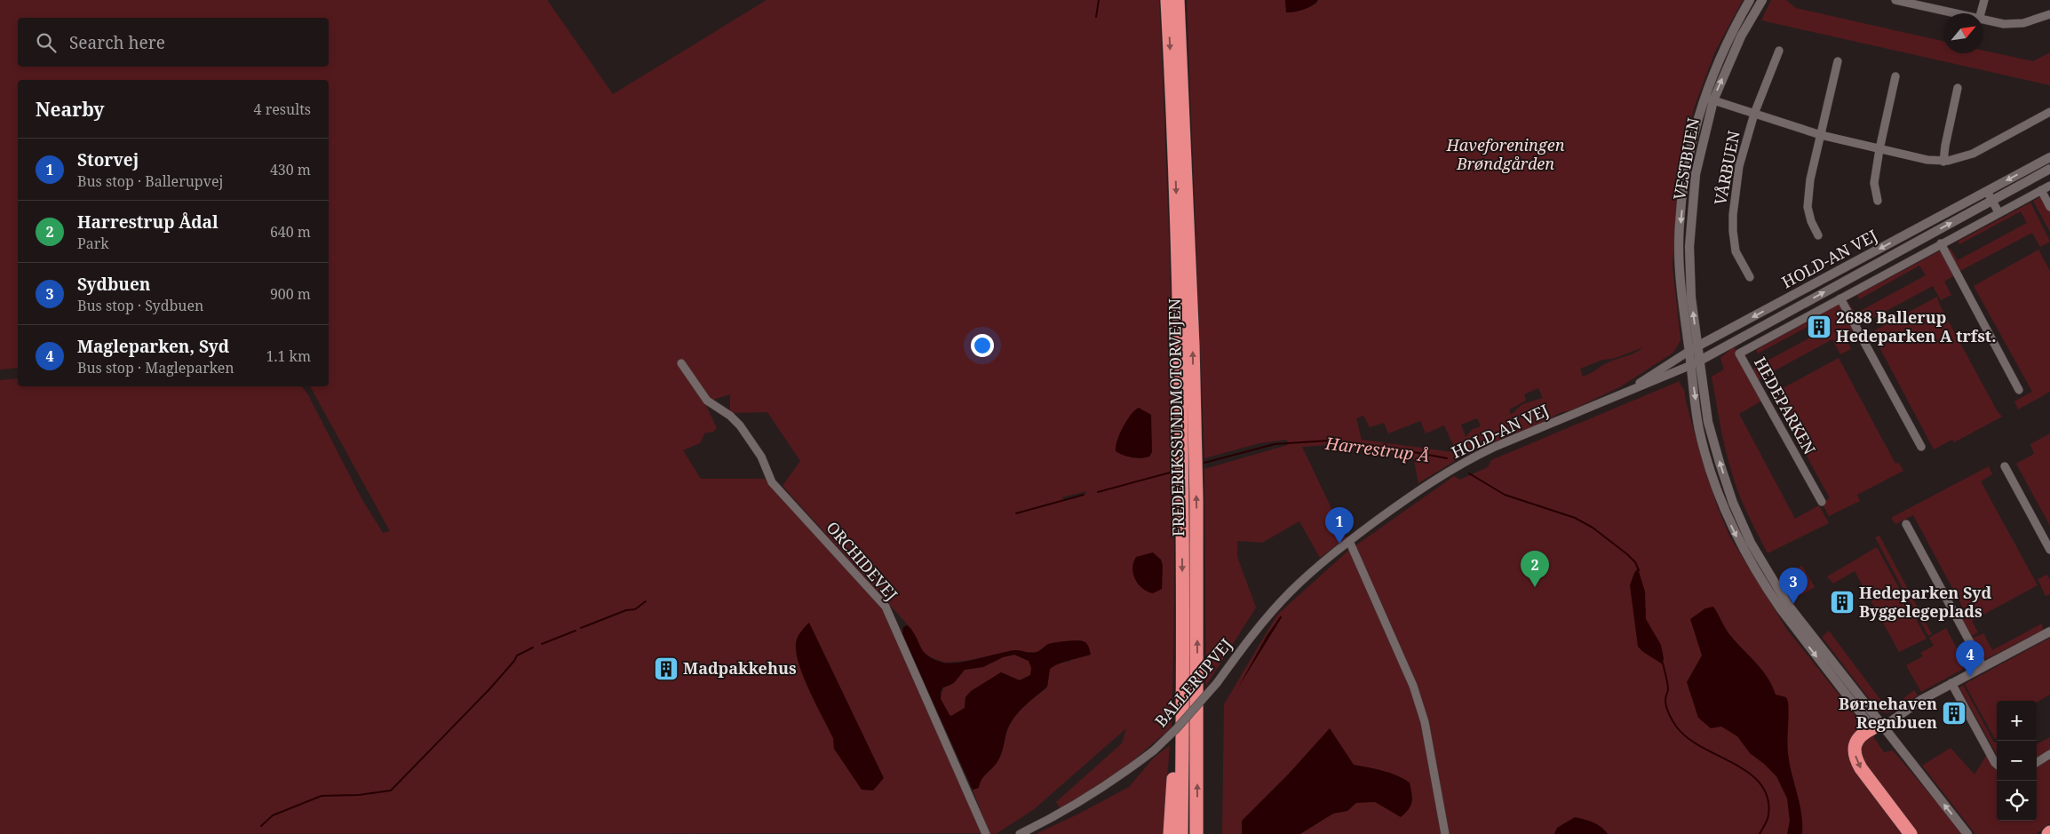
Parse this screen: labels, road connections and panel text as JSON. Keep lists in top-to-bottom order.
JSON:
{
  "streets": {
    "highway": ["FREDERIKSSUNDMOTORVEJEN"],
    "street": [
      "VESTBUEN",
      "VÅRBUEN",
      "HOLD-AN VEJ",
      "HEDEPARKEN",
      "ORCHIDEVEJ",
      "BALLERUPVEJ"
    ]
  },
  "crossings": [
    ["VESTBUEN", "VÅRBUEN"],
    ["VESTBUEN", "HOLD-AN VEJ"],
    ["HOLD-AN VEJ", "BALLERUPVEJ"]
  ],
  "water": ["Harrestrup Å"],
  "parks": ["Haveforeningen Brøndgården"],
  "places": {
    "building": [
      "2688 Ballerup Hedeparken A trfst.",
      "Hedeparken Syd Byggelegeplads",
      "Madpakkehus",
      "Børnehaven Regnbuen"
    ]
  },
  "north": "top right",
  "page": {
    "search": "Search here",
    "heading": ["Nearby", "4 results"],
    "list": [
      {
        "mark": "1",
        "name": "Storvej",
        "note": "Bus stop · Ballerupvej",
        "value": "430 m"
      },
      {
        "mark": "2",
        "name": "Harrestrup Ådal",
        "note": "Park",
        "value": "640 m"
      },
      {
        "mark": "3",
        "name": "Sydbuen",
        "note": "Bus stop · Sydbuen",
        "value": "900 m"
      },
      {
        "mark": "4",
        "name": "Magleparken, Syd",
        "note": "Bus stop · Magleparken",
        "value": "1.1 km"
      }
    ],
    "pins": [
      "1",
      "2",
      "3",
      "4"
    ],
    "map_buttons": ["+", "−"]
  }
}
